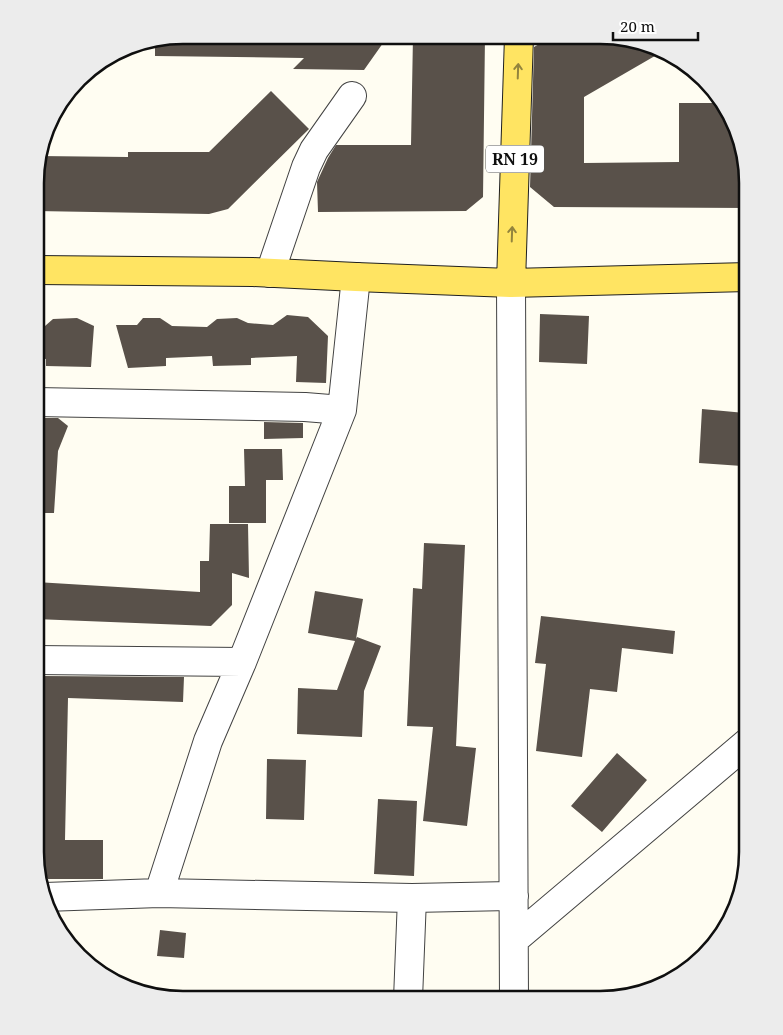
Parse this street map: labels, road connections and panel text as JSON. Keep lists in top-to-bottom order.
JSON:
{
  "streets": {
    "main road": ["RN 19"]
  },
  "scale_bar": "20 m"
}
